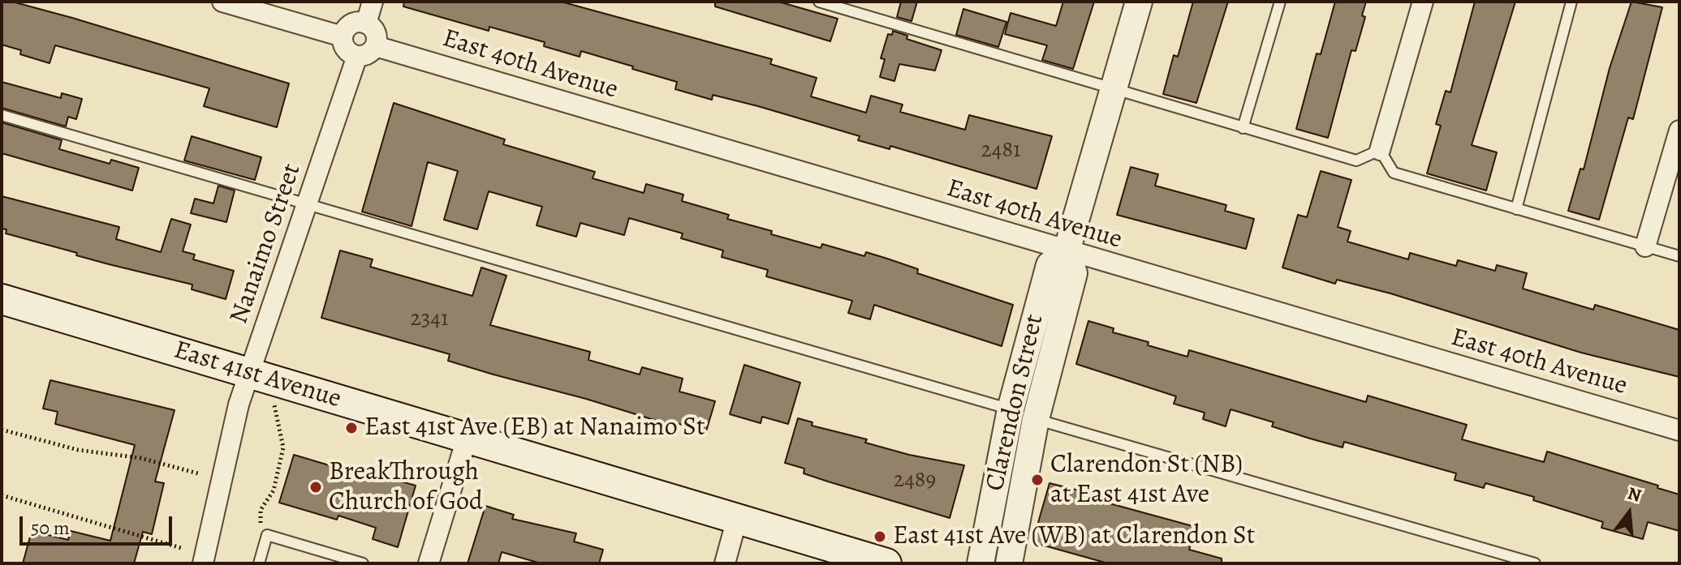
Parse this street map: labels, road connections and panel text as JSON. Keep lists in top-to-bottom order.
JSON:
{
  "streets": {
    "main road": ["East 41st Avenue"],
    "street": ["East 40th Avenue", "Nanaimo Street", "Clarendon Street"]
  },
  "crossings": [
    ["East 40th Avenue", "Nanaimo Street"],
    ["East 40th Avenue", "Clarendon Street"],
    ["Nanaimo Street", "East 41st Avenue"]
  ],
  "places": [
    "East 41st Ave (EB) at Nanaimo St",
    "Clarendon St (NB) at East 41st Ave",
    "BreakThrough Church of God",
    "East 41st Ave (WB) at Clarendon St"
  ],
  "house_numbers": ["2481", "2341", "2489"],
  "scale_bar": "50 m",
  "north": "top"
}
